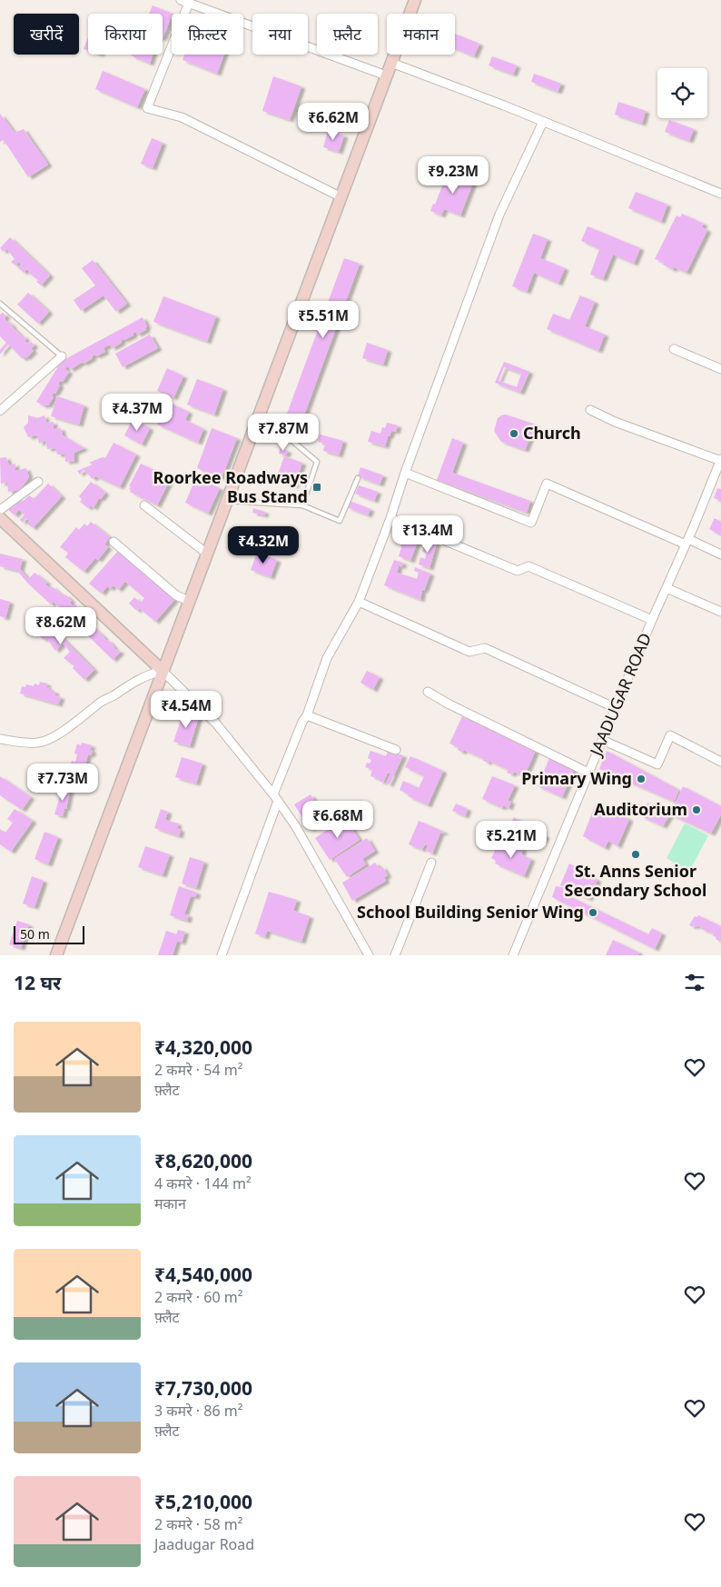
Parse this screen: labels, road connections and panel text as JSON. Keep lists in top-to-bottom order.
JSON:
{
  "streets": {
    "street": ["JAADUGAR ROAD"]
  },
  "places": {
    "other": [
      "Church",
      "Primary Wing",
      "Auditorium",
      "St. Anns Senior Secondary School",
      "School Building Senior Wing"
    ],
    "transit": ["Roorkee Roadways Bus Stand"]
  },
  "scale_bar": "50 m",
  "page": {
    "chip": [
      "खरीदें",
      "किराया",
      "फ़िल्टर",
      "नया",
      "फ़्लैट",
      "मकान"
    ],
    "price": [
      "₹6.62M",
      "₹9.23M",
      "₹5.51M",
      "₹4.37M",
      "₹7.87M",
      "₹13.4M",
      "₹4.32M",
      "₹8.62M",
      "₹4.54M",
      "₹7.73M",
      "₹6.68M",
      "₹5.21M"
    ],
    "scale": "50 m",
    "heading": "12 घर",
    "list": [
      {
        "name": "₹4,320,000",
        "note": "2 कमरे · 54 m² · फ़्लैट"
      },
      {
        "name": "₹8,620,000",
        "note": "4 कमरे · 144 m² · मकान"
      },
      {
        "name": "₹4,540,000",
        "note": "2 कमरे · 60 m² · फ़्लैट"
      },
      {
        "name": "₹7,730,000",
        "note": "3 कमरे · 86 m² · फ़्लैट"
      },
      {
        "name": "₹5,210,000",
        "note": "2 कमरे · 58 m² · Jaadugar Road"
      }
    ]
  }
}
